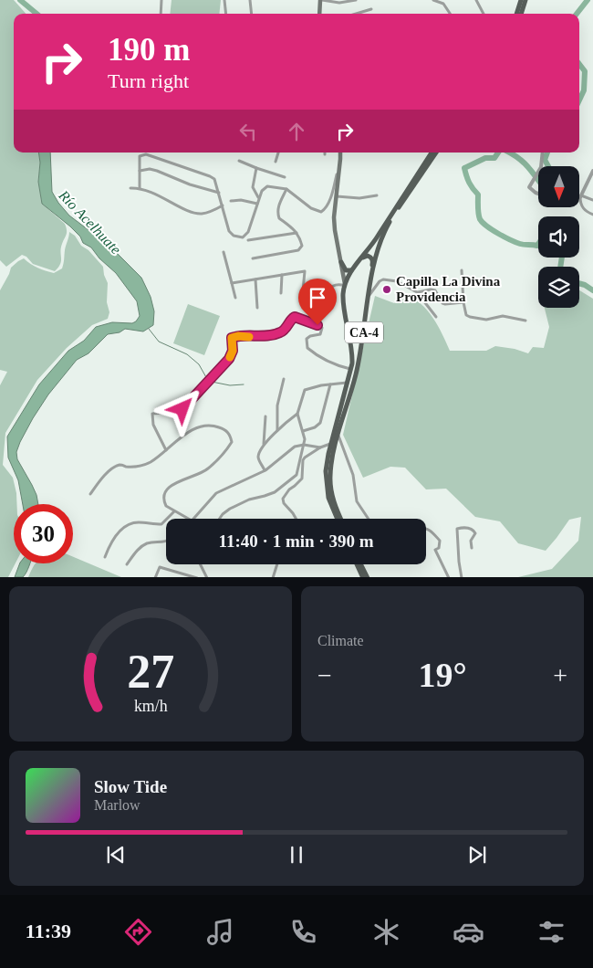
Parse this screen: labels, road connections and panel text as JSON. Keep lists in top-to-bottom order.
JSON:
{
  "streets": {
    "main road": ["CA-4"]
  },
  "water": ["Río Acelhuate"],
  "places": ["Capilla La Divina Providencia"],
  "north": "bottom",
  "page": {
    "turn": ["190 m", "Turn right"],
    "limit": "30",
    "trip": "11:40 · 1 min · 390 m",
    "tile": "Climate",
    "heat": ["−", "19°", "+"],
    "song": ["Slow Tide", "Marlow"],
    "tabs": "11:39",
    "gauge": ["27", "km/h"]
  }
}
